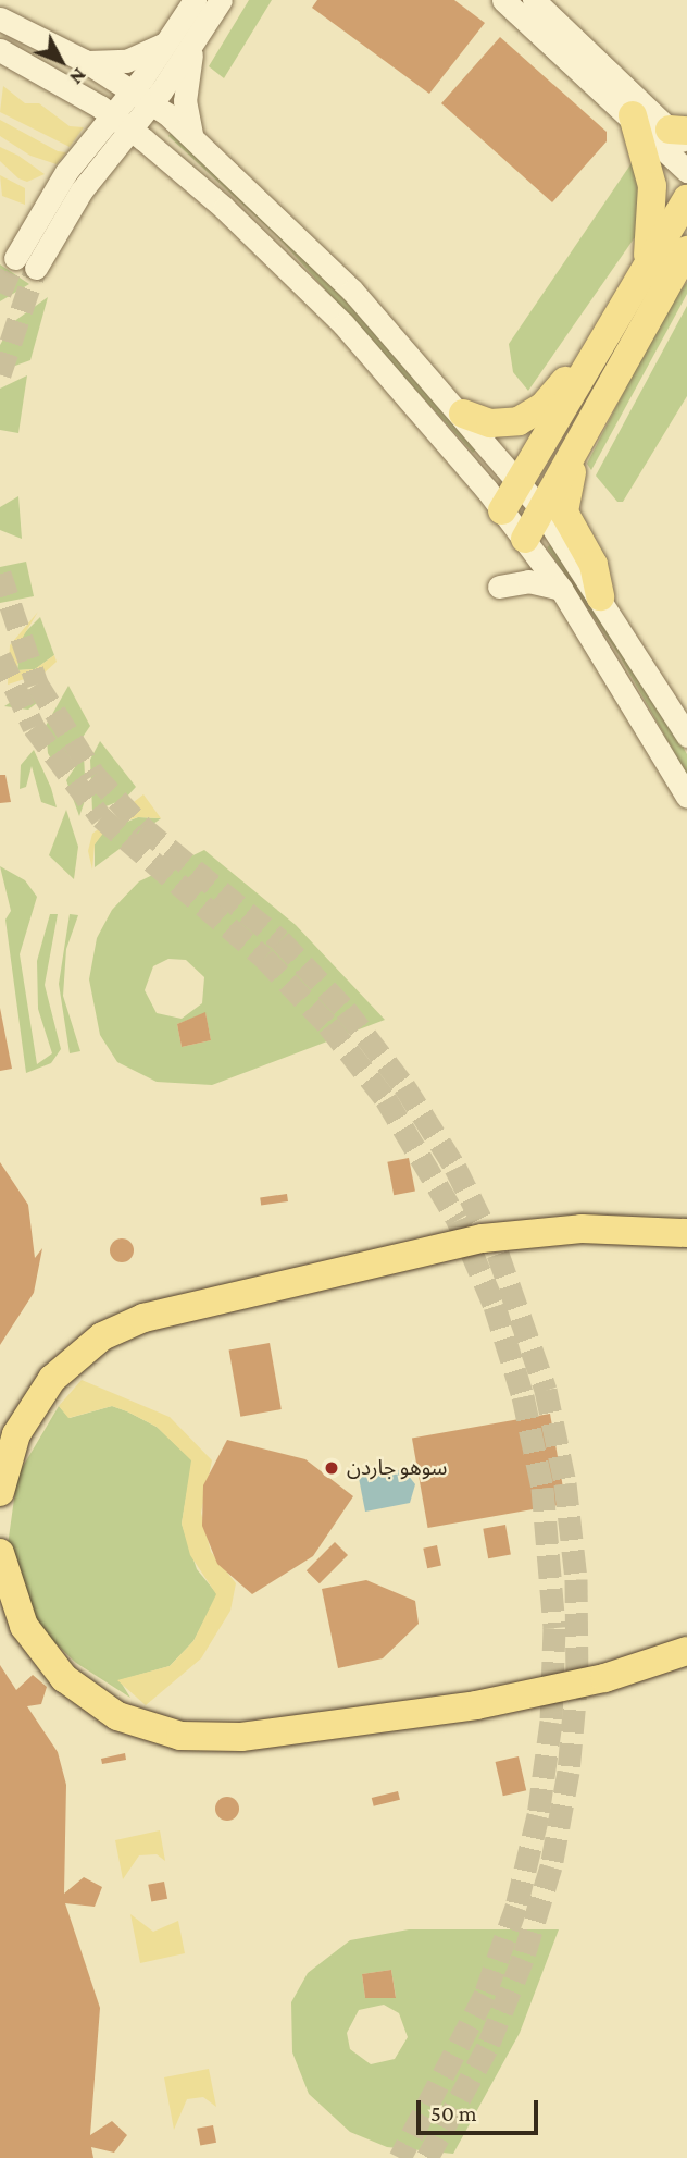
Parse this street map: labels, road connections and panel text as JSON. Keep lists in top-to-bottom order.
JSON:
{
  "places": ["سوهو جاردن"],
  "scale_bar": "50 m",
  "north": "bottom right"
}
